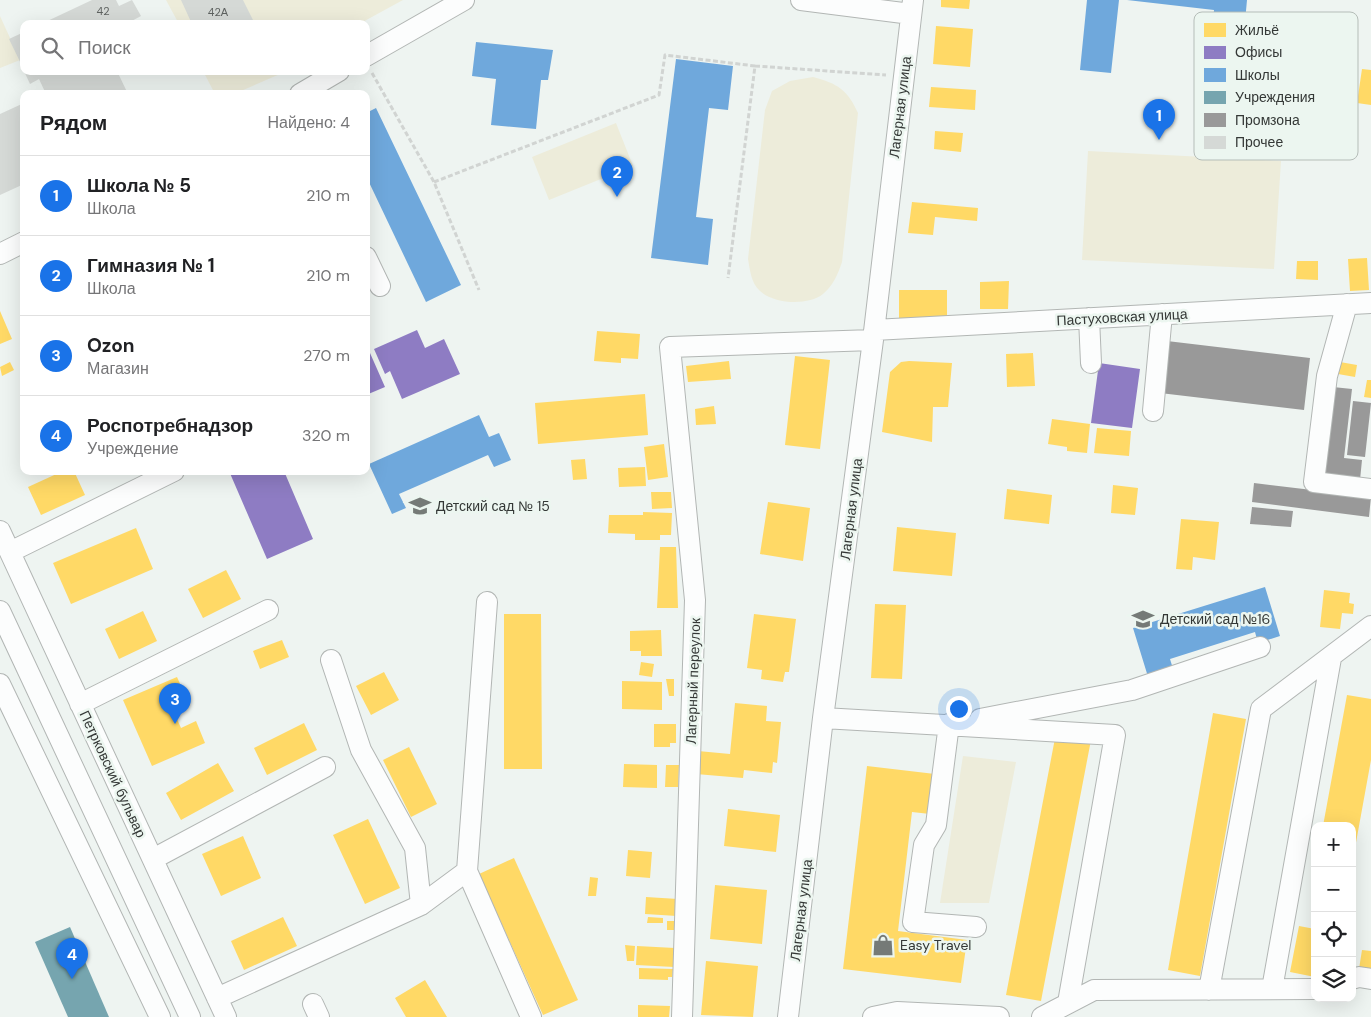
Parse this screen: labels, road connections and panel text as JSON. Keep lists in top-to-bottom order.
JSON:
{
  "streets": {
    "street": [
      "Лагерная улица",
      "Пастуховская улица",
      "Лагерный переулок",
      "Петрковский бульвар"
    ]
  },
  "crossings": [
    ["Лагерная улица", "Пастуховская улица"],
    ["Пастуховская улица", "Лагерный переулок"]
  ],
  "places": {
    "school or university": ["Детский сад № 15", "Детский сад №16"],
    "shop": ["Easy Travel"]
  },
  "house_numbers": ["42", "42А"],
  "legend": [
    "Жильё",
    "Офисы",
    "Школы",
    "Учреждения",
    "Промзона",
    "Прочее"
  ],
  "page": {
    "search": "Поиск",
    "heading": ["Рядом", "Найдено: 4"],
    "pins": [
      "1",
      "2",
      "3",
      "4"
    ],
    "list": [
      {
        "mark": "1",
        "name": "Школа № 5",
        "note": "Школа",
        "value": "210 m"
      },
      {
        "mark": "2",
        "name": "Гимназия № 1",
        "note": "Школа",
        "value": "210 m"
      },
      {
        "mark": "3",
        "name": "Ozon",
        "note": "Магазин",
        "value": "270 m"
      },
      {
        "mark": "4",
        "name": "Роспотребнадзор",
        "note": "Учреждение",
        "value": "320 m"
      }
    ],
    "map_buttons": ["+", "−"]
  }
}
